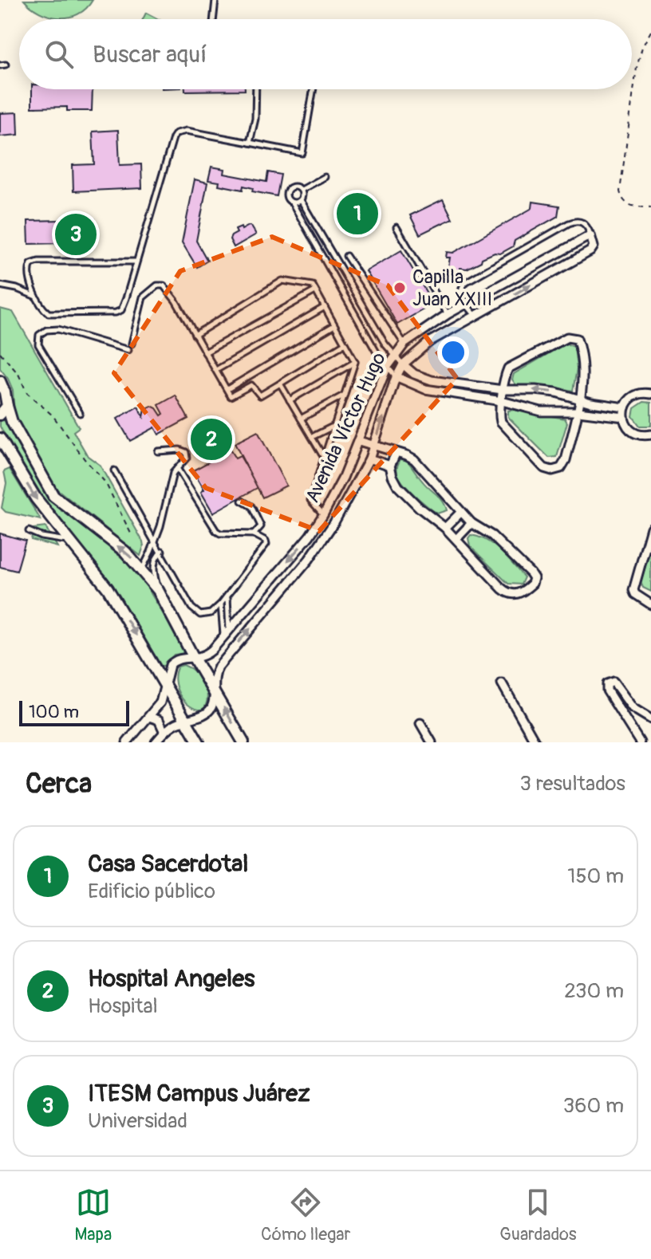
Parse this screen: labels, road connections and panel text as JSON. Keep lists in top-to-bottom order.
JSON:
{
  "streets": {
    "street": ["Avenida Víctor Hugo"]
  },
  "places": ["Capilla Juan XXIII"],
  "scale_bar": "100 m",
  "page": {
    "search": "Buscar aquí",
    "pins": ["1", "3", "2"],
    "scale": "100 m",
    "heading": ["Cerca", "3 resultados"],
    "list": [
      {
        "mark": "1",
        "name": "Casa Sacerdotal",
        "note": "Edificio público",
        "value": "150 m"
      },
      {
        "mark": "2",
        "name": "Hospital Angeles",
        "note": "Hospital",
        "value": "230 m"
      },
      {
        "mark": "3",
        "name": "ITESM Campus Juárez",
        "note": "Universidad",
        "value": "360 m"
      }
    ],
    "nav": ["Mapa", "Cómo llegar", "Guardados"]
  }
}
